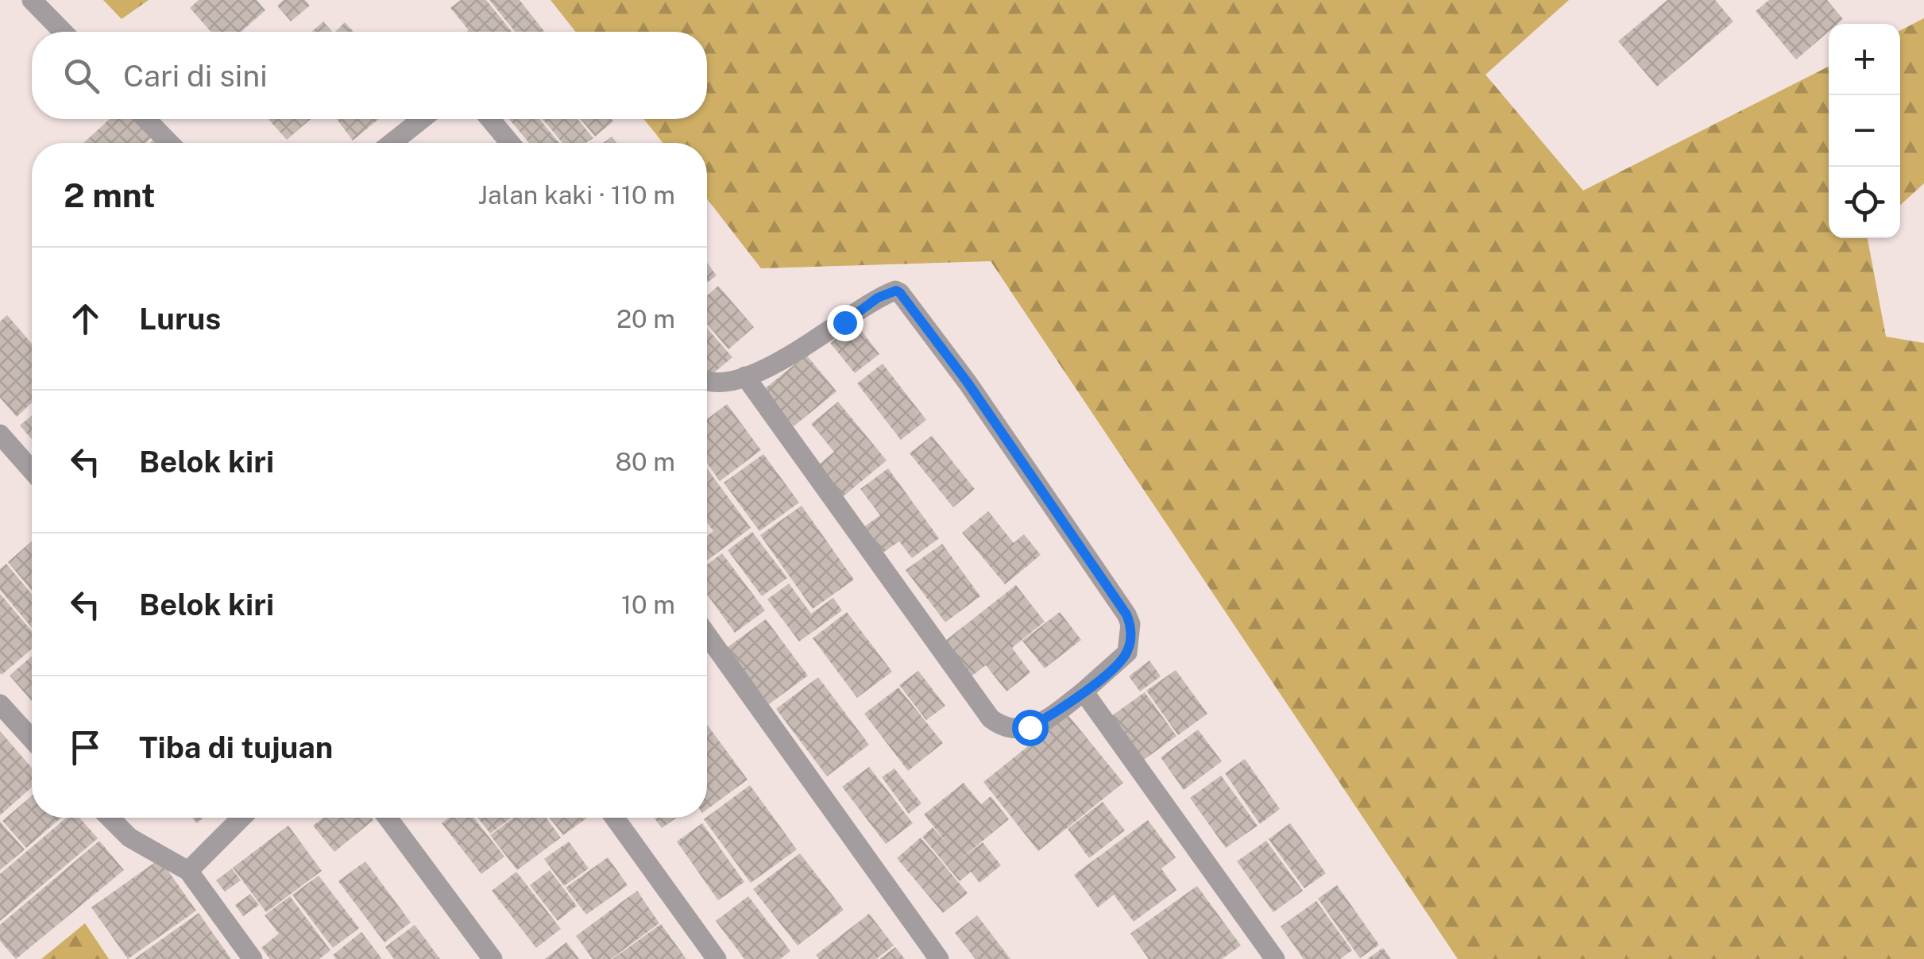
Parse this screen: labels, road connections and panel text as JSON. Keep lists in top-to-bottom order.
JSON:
{
  "page": {
    "map_buttons": ["+", "−"],
    "search": "Cari di sini",
    "heading": ["2 mnt", "Jalan kaki · 110 m"],
    "list": [
      ["Lurus", "20 m"],
      ["Belok kiri", "80 m"],
      ["Belok kiri", "10 m"],
      "Tiba di tujuan"
    ]
  }
}
